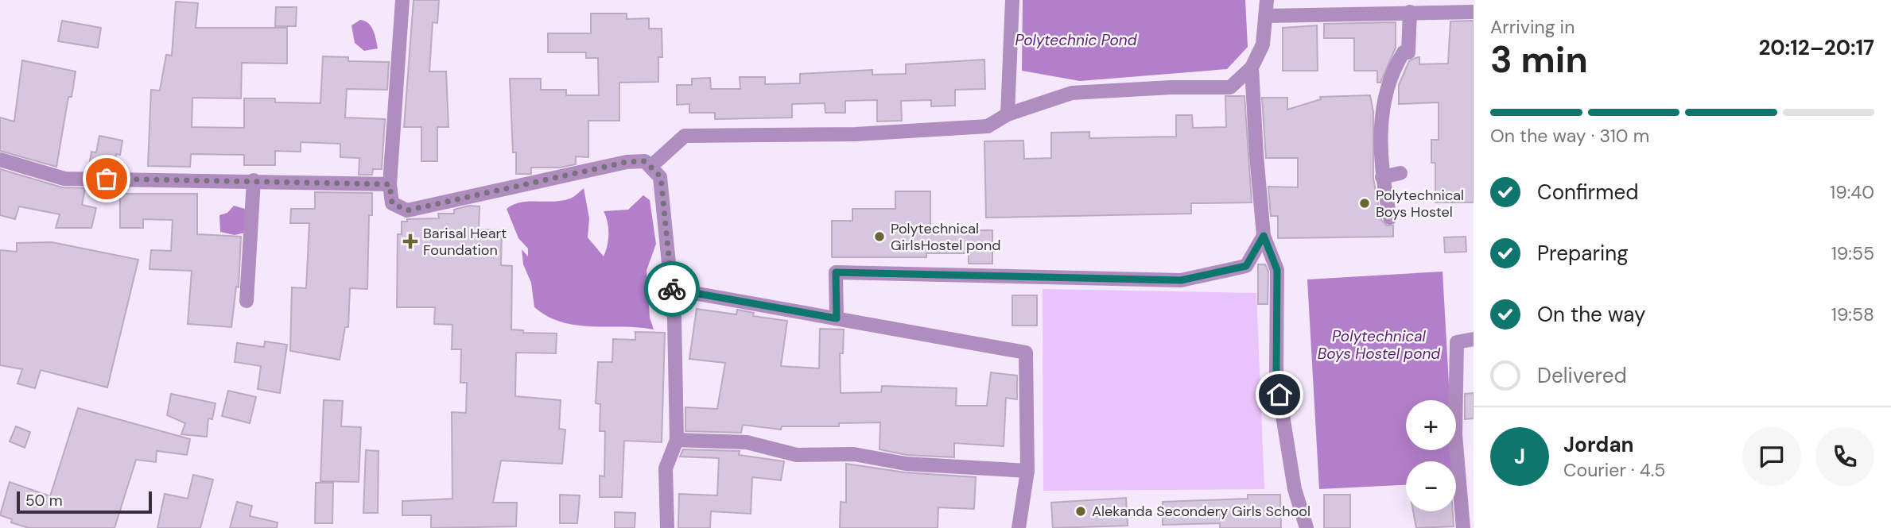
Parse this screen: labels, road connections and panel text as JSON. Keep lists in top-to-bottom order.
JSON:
{
  "water": ["Polytechnic Pond", "Polytechnical Boys Hostel pond"],
  "places": {
    "other": ["Polytechnical Boys Hostel", "Polytechnical GirlsHostel pond", "Alekanda Secondery Girls School"],
    "health": ["Barisal Heart Foundation"]
  },
  "scale_bar": "50 m",
  "page": {
    "heading": ["3 min", "Arriving in", "20:12–20:17"],
    "panel": ["Jordan", "Courier · 4.5"],
    "bar": "On the way · 310 m",
    "list": [
      ["Confirmed", "19:40"],
      ["Preparing", "19:55"],
      ["On the way", "19:58"],
      "Delivered"
    ],
    "map_buttons": ["+", "−"],
    "round": "J",
    "scale": "50 m"
  }
}
